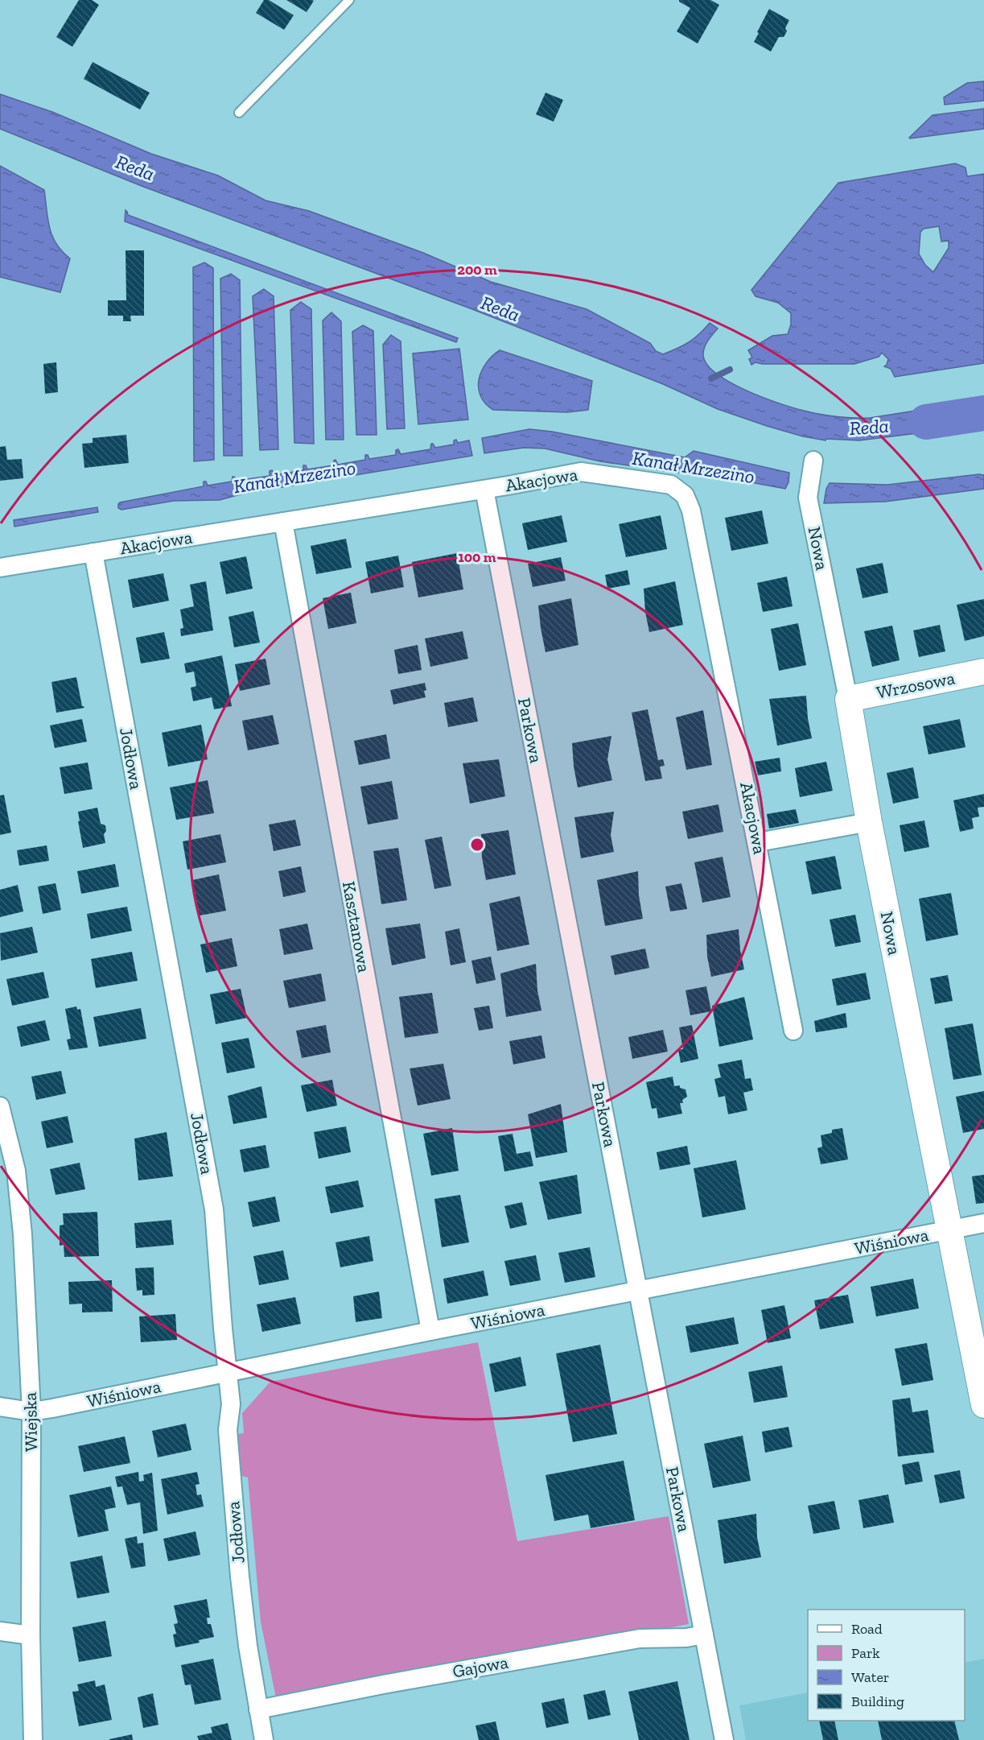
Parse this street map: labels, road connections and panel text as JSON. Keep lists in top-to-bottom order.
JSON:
{
  "streets": {
    "street": [
      "Akacjowa",
      "Nowa",
      "Wrzosowa",
      "Parkowa",
      "Jodłowa",
      "Kasztanowa",
      "Wiśniowa",
      "Wiejska",
      "Gajowa"
    ]
  },
  "crossings": [
    ["Akacjowa", "Parkowa"],
    ["Akacjowa", "Jodłowa"],
    ["Akacjowa", "Kasztanowa"],
    ["Nowa", "Wrzosowa"],
    ["Nowa", "Wiśniowa"],
    ["Parkowa", "Wiśniowa"],
    ["Parkowa", "Gajowa"],
    ["Jodłowa", "Wiśniowa"],
    ["Jodłowa", "Gajowa"],
    ["Kasztanowa", "Wiśniowa"],
    ["Wiśniowa", "Wiejska"]
  ],
  "water": ["Reda", "Kanał Mrzezino"],
  "legend": [
    "Road",
    "Park",
    "Water",
    "Building"
  ],
  "rings": ["200 m", "100 m"]
}
